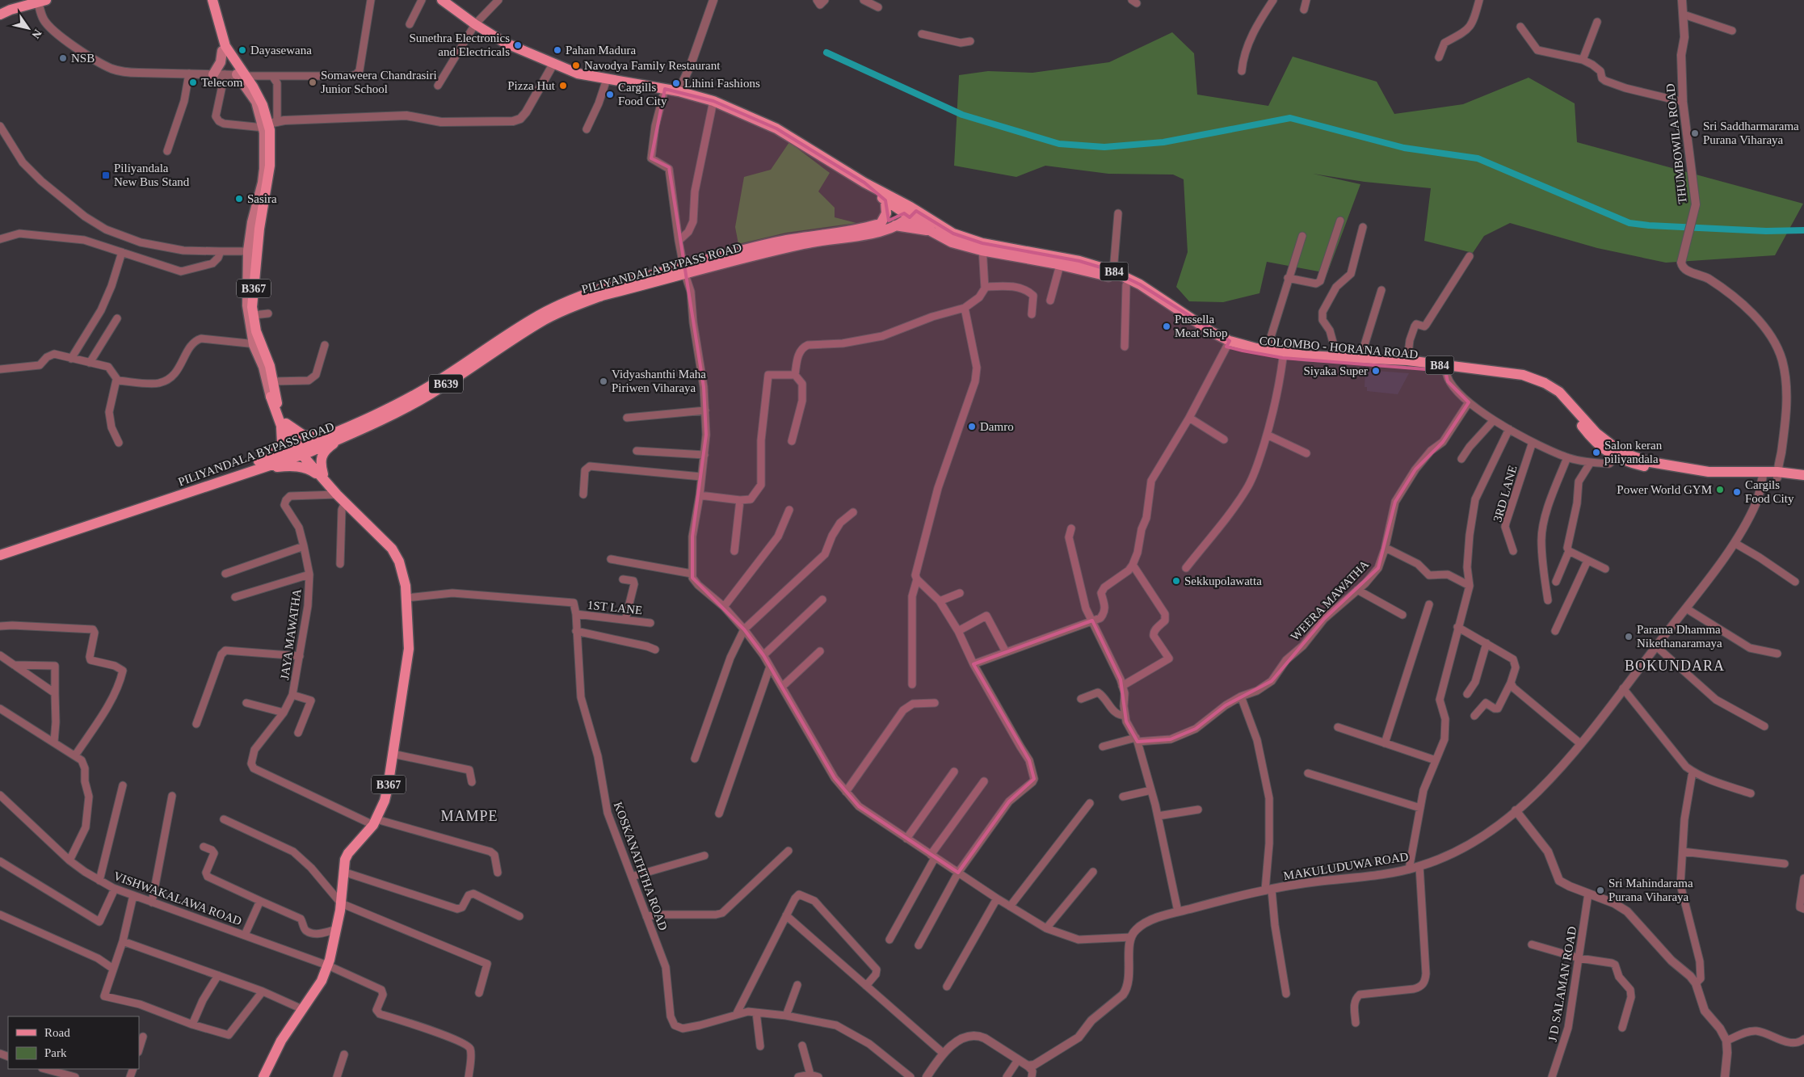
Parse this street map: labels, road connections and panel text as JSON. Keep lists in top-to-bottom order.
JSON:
{
  "streets": {
    "main road": [
      "PILIYANDALA BYPASS ROAD",
      "B84",
      "B367",
      "COLOMBO - HORANA ROAD",
      "B639"
    ],
    "street": [
      "THUMBOWILA ROAD",
      "3RD LANE",
      "WEERA MAWATHA",
      "1ST LANE",
      "JAYA MAWATHA",
      "KOSKANATHTHA ROAD",
      "MAKULUDUWA ROAD",
      "VISHWAKALAWA ROAD",
      "J D SALAMAN ROAD"
    ]
  },
  "crossings": [
    ["THUMBOWILA ROAD", "COLOMBO - HORANA ROAD"],
    ["PILIYANDALA BYPASS ROAD", "B84"],
    ["PILIYANDALA BYPASS ROAD", "B367"],
    ["B84", "COLOMBO - HORANA ROAD"],
    ["B367", "JAYA MAWATHA"],
    ["B367", "VISHWAKALAWA ROAD"],
    ["COLOMBO - HORANA ROAD", "MAKULUDUWA ROAD"],
    ["1ST LANE", "KOSKANATHTHA ROAD"]
  ],
  "districts": ["BOKUNDARA", "MAMPE"],
  "places": {
    "other": [
      "Sunethra Electronics and Electricals",
      "Dayasewana",
      "Pahan Madura",
      "NSB",
      "Navodya Family Restaurant",
      "Telecom",
      "Somaweera Chandrasiri Junior School",
      "Lihini Fashions",
      "Pizza Hut",
      "Cargills Food City",
      "Sri Saddharmarama Purana Viharaya",
      "Sasira",
      "Pussella Meat Shop",
      "Siyaka Super",
      "Vidyashanthi Maha Piriwen Viharaya",
      "Damro",
      "Salon keran piliyandala",
      "Power World GYM",
      "Cargils Food City",
      "Sekkupolawatta",
      "Parama Dhamma Nikethanaramaya",
      "Sri Mahindarama Purana Viharaya"
    ],
    "transit": ["Piliyandala New Bus Stand"]
  },
  "legend": ["Road", "Park"],
  "north": "bottom right"
}
